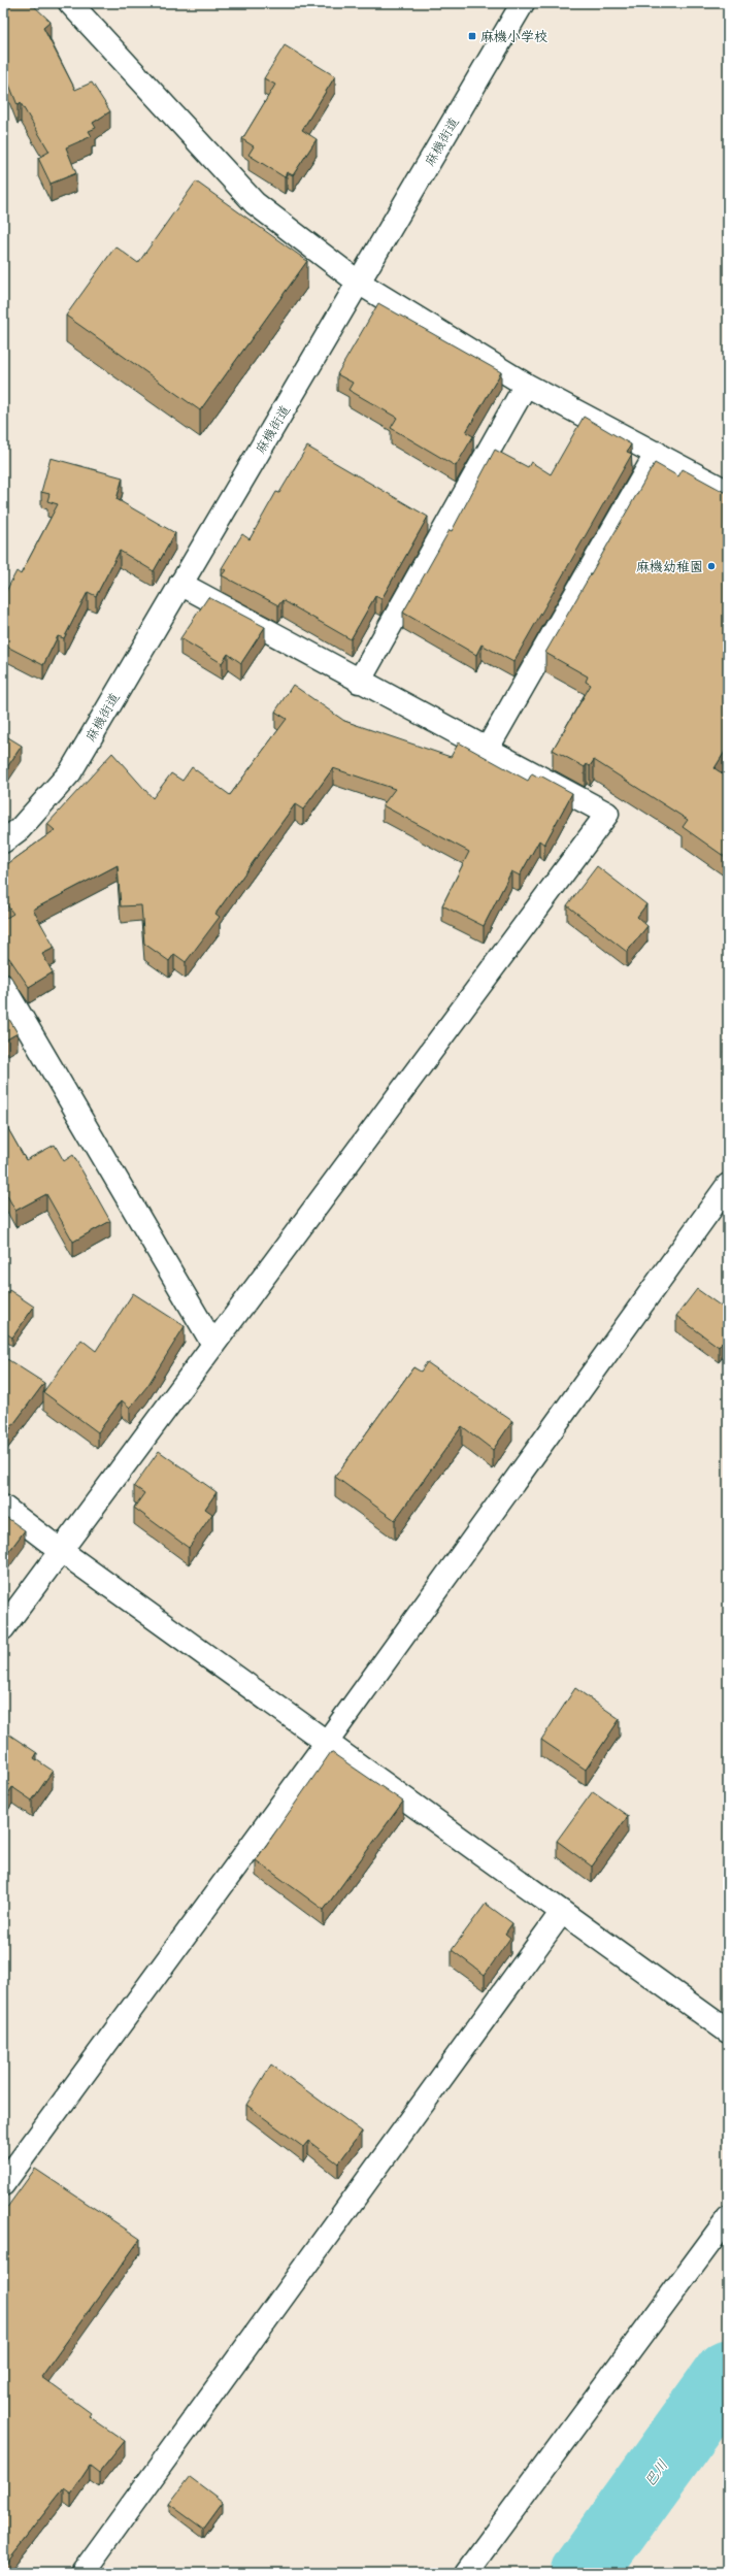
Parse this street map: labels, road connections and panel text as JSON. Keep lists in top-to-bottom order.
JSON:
{
  "streets": {
    "street": ["麻機街道"]
  },
  "water": ["巴川"],
  "places": {
    "transit": ["麻機小学校"],
    "other": ["麻機幼稚園"]
  }
}
